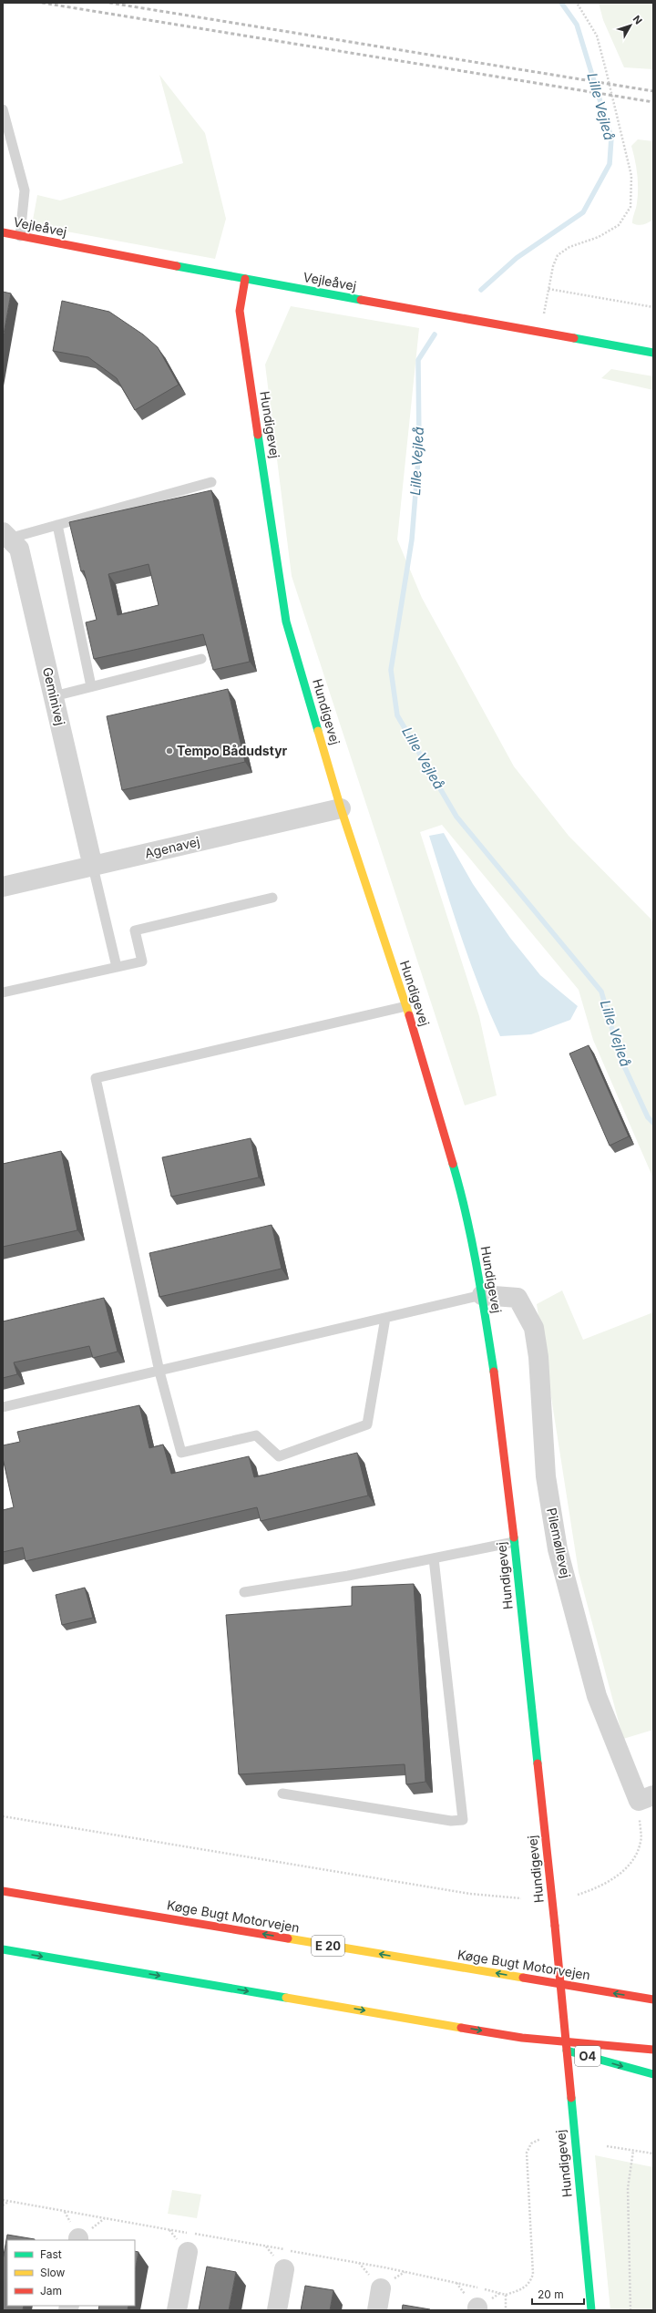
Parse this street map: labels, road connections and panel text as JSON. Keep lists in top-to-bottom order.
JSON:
{
  "streets": {
    "main road": [
      "Vejleåvej",
      "Hundigevej",
      "Køge Bugt Motorvejen",
      "E 20",
      "O4"
    ],
    "street": ["Geminivej", "Agenavej", "Pilemøllevej"]
  },
  "crossings": [
    ["Vejleåvej", "Hundigevej"],
    ["Hundigevej", "Agenavej"],
    ["Hundigevej", "Pilemøllevej"],
    ["Geminivej", "Agenavej"]
  ],
  "water": ["Lille Vejleå"],
  "places": ["Tempo Bådudstyr"],
  "legend": ["Fast", "Slow", "Jam"],
  "scale_bar": "20 m",
  "north": "top right"
}
